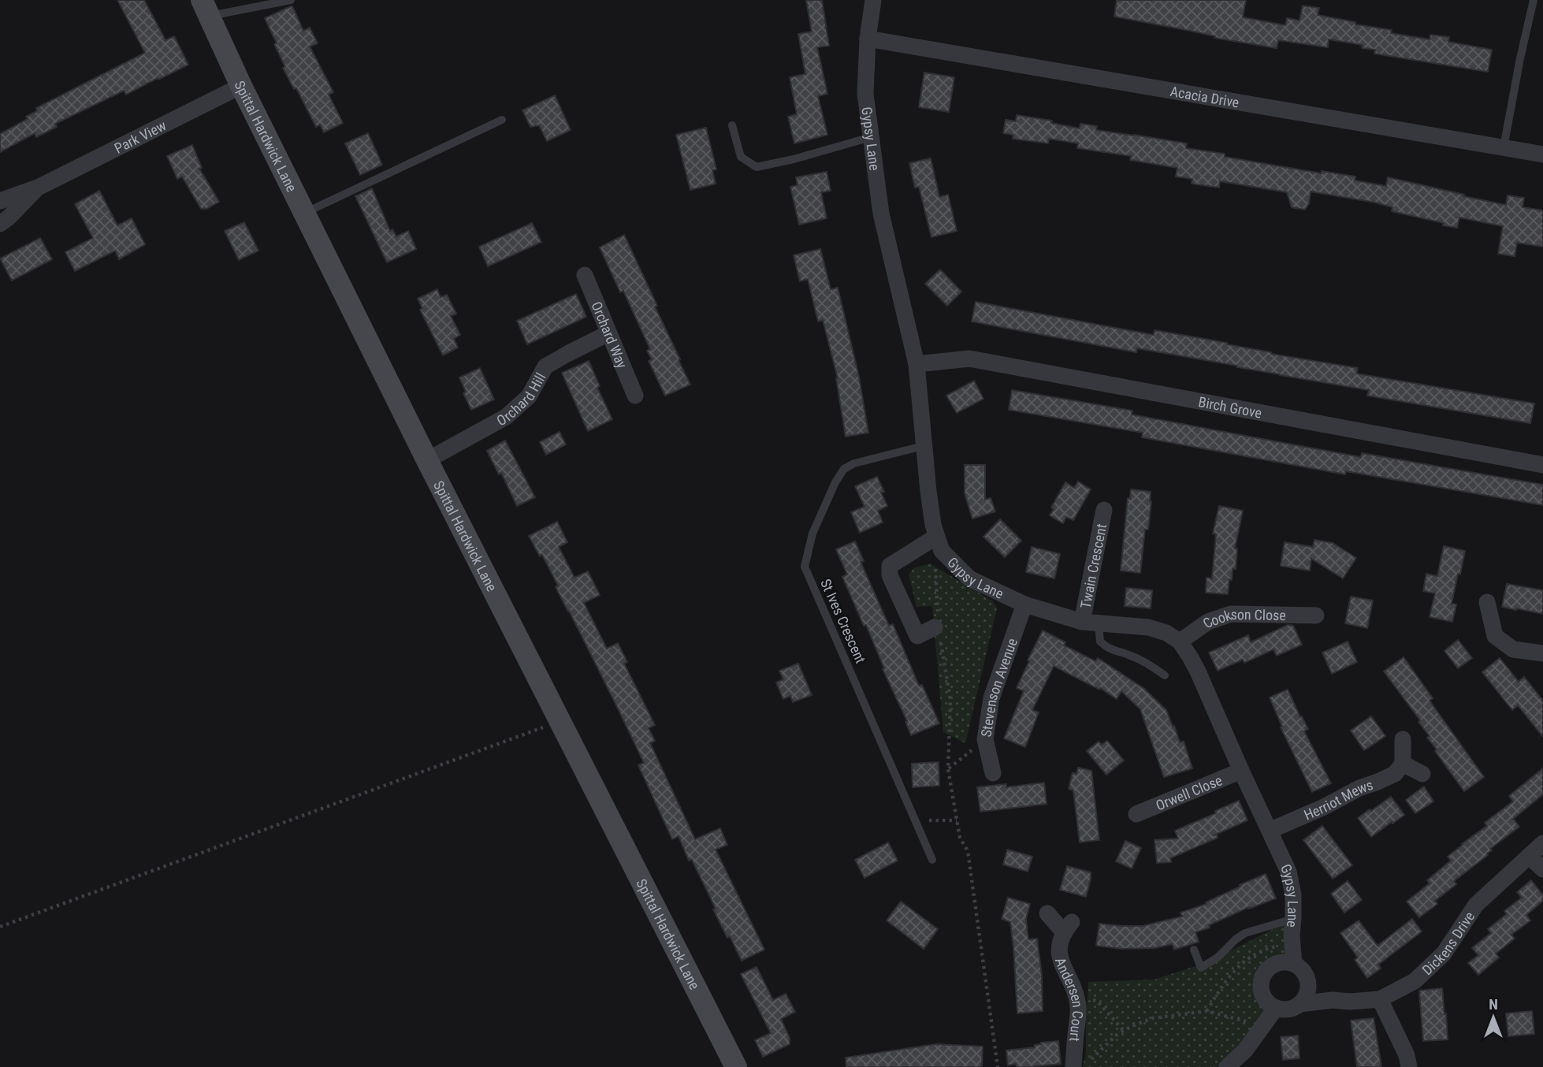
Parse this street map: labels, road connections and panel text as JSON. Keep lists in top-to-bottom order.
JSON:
{
  "streets": {
    "street": [
      "Acacia Drive",
      "Spittal Hardwick Lane",
      "Park View",
      "Gypsy Lane",
      "Orchard Way",
      "Orchard Hill",
      "Birch Grove",
      "Twain Crescent",
      "Cookson Close",
      "Stevenson Avenue",
      "Orwell Close",
      "Herriot Mews",
      "Dickens Drive",
      "Andersen Court"
    ],
    "lane": ["St Ives Crescent"]
  },
  "crossings": [
    ["Acacia Drive", "Gypsy Lane"],
    ["Spittal Hardwick Lane", "Park View"],
    ["Spittal Hardwick Lane", "Orchard Hill"],
    ["Gypsy Lane", "Birch Grove"],
    ["Gypsy Lane", "Twain Crescent"],
    ["Gypsy Lane", "St Ives Crescent"],
    ["Gypsy Lane", "Cookson Close"],
    ["Gypsy Lane", "Stevenson Avenue"],
    ["Gypsy Lane", "Orwell Close"],
    ["Gypsy Lane", "Herriot Mews"],
    ["Gypsy Lane", "Dickens Drive"],
    ["Orchard Way", "Orchard Hill"]
  ],
  "north": "top"
}
